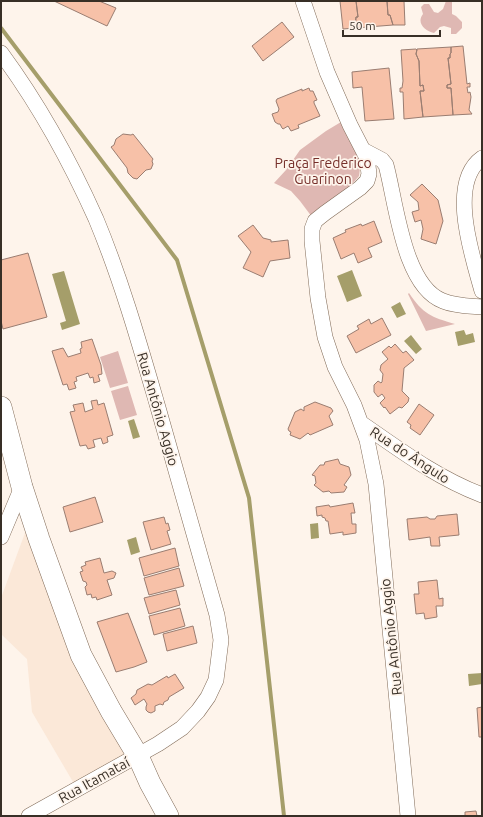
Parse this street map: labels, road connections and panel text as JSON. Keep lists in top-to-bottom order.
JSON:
{
  "streets": {
    "street": ["Rua Antônio Aggio", "Rua do Ângulo", "Rua Itamataí"]
  },
  "crossings": [
    ["Rua Antônio Aggio", "Rua do Ângulo"],
    ["Rua Antônio Aggio", "Rua Itamataí"]
  ],
  "parks": ["Praça Frederico Guarinon"],
  "scale_bar": "50 m"
}
